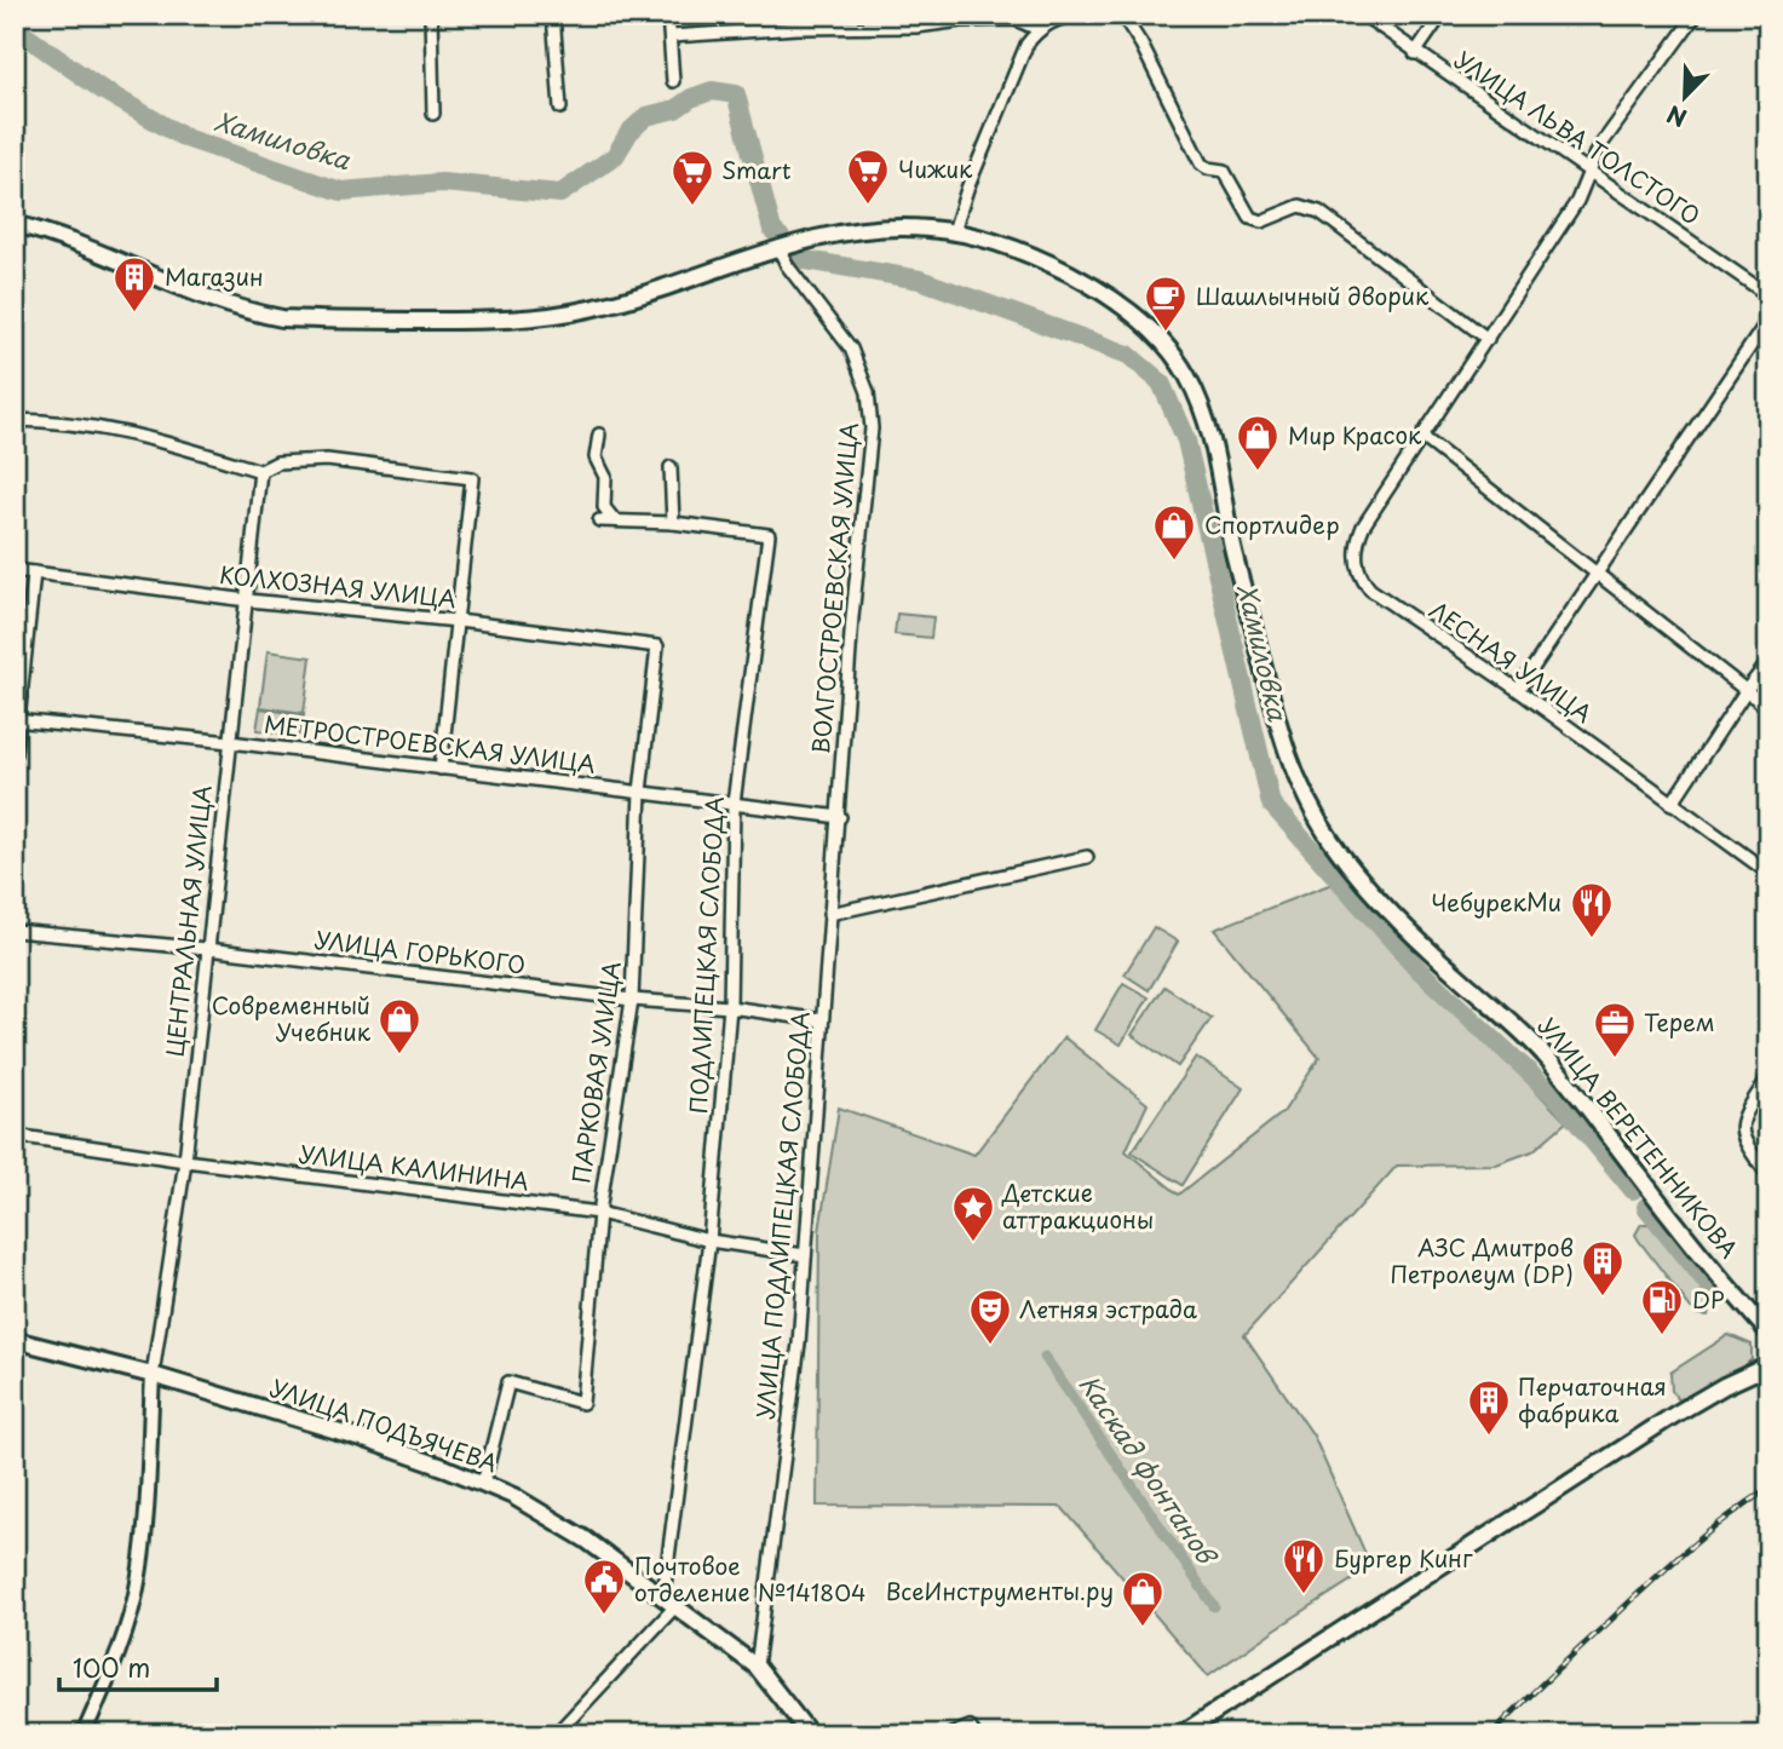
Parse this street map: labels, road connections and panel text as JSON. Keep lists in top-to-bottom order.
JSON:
{
  "streets": {
    "main road": ["УЛИЦА ВЕРЕТЕННИКОВА", "УЛИЦА ПОДЪЯЧЕВА"],
    "street": [
      "УЛИЦА ЛЬВА ТОЛСТОГО",
      "КОЛХОЗНАЯ УЛИЦА",
      "ВОЛГОСТРОЕВСКАЯ УЛИЦА",
      "ЛЕСНАЯ УЛИЦА",
      "МЕТРОСТРОЕВСКАЯ УЛИЦА",
      "ЦЕНТРАЛЬНАЯ УЛИЦА",
      "УЛИЦА ГОРЬКОГО",
      "ПОДЛИПЕЦКАЯ СЛОБОДА",
      "ПАРКОВАЯ УЛИЦА",
      "УЛИЦА КАЛИНИНА",
      "УЛИЦА ПОДЛИПЕЦКАЯ СЛОБОДА"
    ]
  },
  "crossings": [
    ["УЛИЦА ЛЬВА ТОЛСТОГО", "ЛЕСНАЯ УЛИЦА"],
    ["КОЛХОЗНАЯ УЛИЦА", "ЦЕНТРАЛЬНАЯ УЛИЦА"],
    ["КОЛХОЗНАЯ УЛИЦА", "ПАРКОВАЯ УЛИЦА"],
    ["ВОЛГОСТРОЕВСКАЯ УЛИЦА", "МЕТРОСТРОЕВСКАЯ УЛИЦА"],
    ["ВОЛГОСТРОЕВСКАЯ УЛИЦА", "УЛИЦА ВЕРЕТЕННИКОВА"],
    ["ВОЛГОСТРОЕВСКАЯ УЛИЦА", "УЛИЦА ПОДЛИПЕЦКАЯ СЛОБОДА"],
    ["МЕТРОСТРОЕВСКАЯ УЛИЦА", "ЦЕНТРАЛЬНАЯ УЛИЦА"],
    ["МЕТРОСТРОЕВСКАЯ УЛИЦА", "ПОДЛИПЕЦКАЯ СЛОБОДА"],
    ["МЕТРОСТРОЕВСКАЯ УЛИЦА", "ПАРКОВАЯ УЛИЦА"],
    ["МЕТРОСТРОЕВСКАЯ УЛИЦА", "УЛИЦА ПОДЛИПЕЦКАЯ СЛОБОДА"],
    ["ЦЕНТРАЛЬНАЯ УЛИЦА", "УЛИЦА ГОРЬКОГО"],
    ["ЦЕНТРАЛЬНАЯ УЛИЦА", "УЛИЦА КАЛИНИНА"],
    ["ЦЕНТРАЛЬНАЯ УЛИЦА", "УЛИЦА ПОДЪЯЧЕВА"],
    ["УЛИЦА ГОРЬКОГО", "ПОДЛИПЕЦКАЯ СЛОБОДА"],
    ["УЛИЦА ГОРЬКОГО", "ПАРКОВАЯ УЛИЦА"],
    ["УЛИЦА ГОРЬКОГО", "УЛИЦА ПОДЛИПЕЦКАЯ СЛОБОДА"],
    ["ПОДЛИПЕЦКАЯ СЛОБОДА", "УЛИЦА КАЛИНИНА"],
    ["ПОДЛИПЕЦКАЯ СЛОБОДА", "УЛИЦА ПОДЪЯЧЕВА"],
    ["ПАРКОВАЯ УЛИЦА", "УЛИЦА КАЛИНИНА"],
    ["ПАРКОВАЯ УЛИЦА", "УЛИЦА ПОДЪЯЧЕВА"],
    ["УЛИЦА КАЛИНИНА", "УЛИЦА ПОДЛИПЕЦКАЯ СЛОБОДА"],
    ["УЛИЦА ПОДЛИПЕЦКАЯ СЛОБОДА", "УЛИЦА ПОДЪЯЧЕВА"]
  ],
  "water": ["Хамиловка", "Каскад фонтанов"],
  "places": {
    "supermarket": ["Чижик", "Smart"],
    "building": ["Магазин", "АЗС Дмитров Петролеум (DP)", "Перчаточная фабрика"],
    "cafe": ["Шашлычный дворик"],
    "shop": [
      "Мир Красок",
      "Спортлидер",
      "Современный Учебник",
      "ВсеИнструменты.ру"
    ],
    "restaurant": ["ЧебурекМи", "Бургер Кинг"],
    "office": ["Терем"],
    "place": ["Детские аттракционы"],
    "fuel station": ["DP"],
    "theatre": ["Летняя эстрада"],
    "public building": ["Почтовое отделение №141804"]
  },
  "scale_bar": "100 m",
  "north": "bottom left"
}
